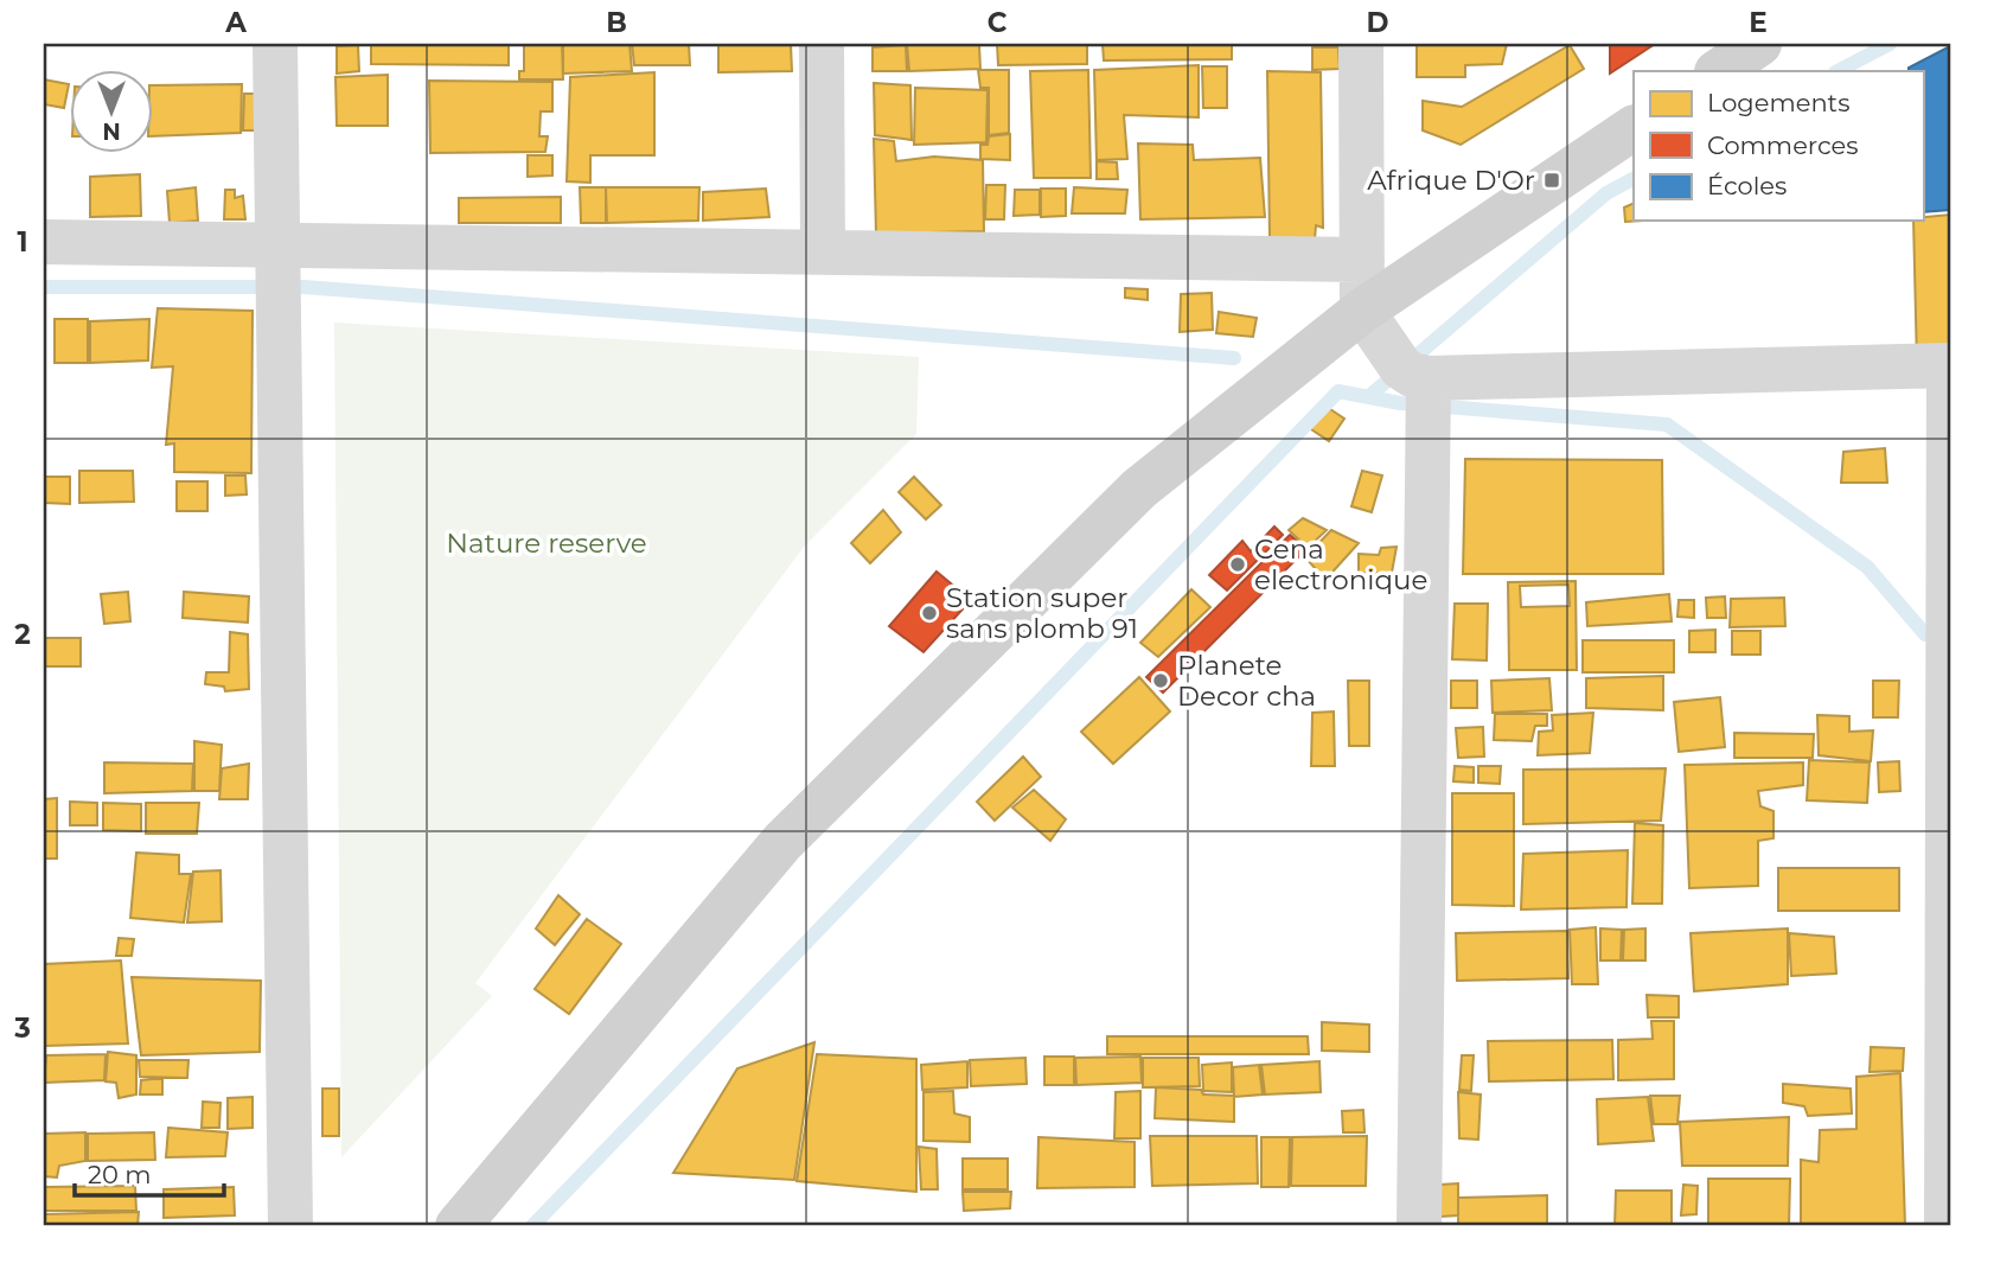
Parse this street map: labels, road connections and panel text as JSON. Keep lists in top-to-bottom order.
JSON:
{
  "parks": ["Nature reserve"],
  "places": {
    "transit": ["Afrique D'Or"],
    "other": ["Cena electronique", "Station super sans plomb 91", "Planete Decor cha"]
  },
  "legend": ["Logements", "Commerces", "Écoles"],
  "scale_bar": "20 m",
  "north": "bottom",
  "grid": {
    "columns": [
      "A",
      "B",
      "C",
      "D",
      "E"
    ],
    "rows": ["1", "2", "3"]
  }
}
